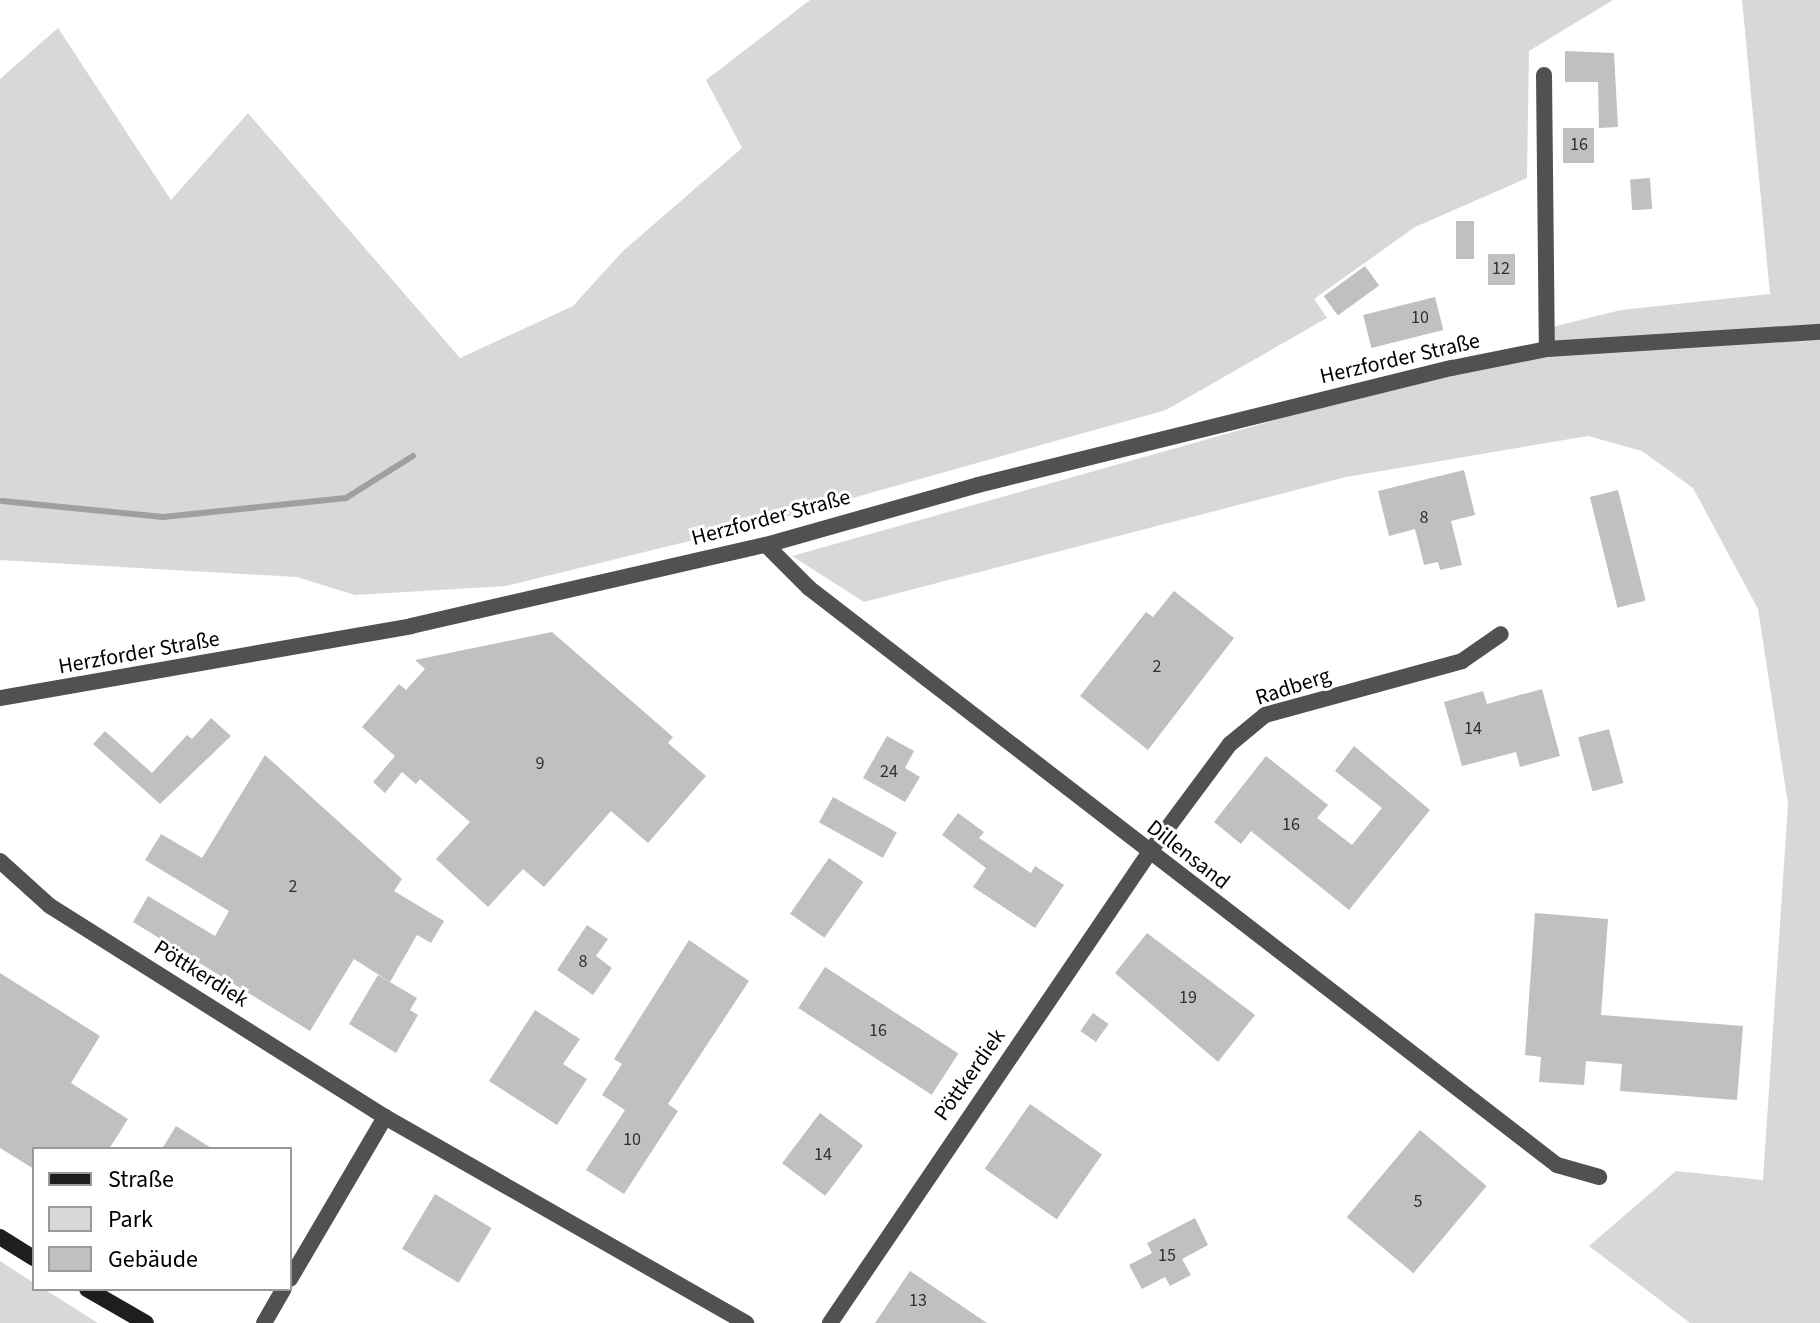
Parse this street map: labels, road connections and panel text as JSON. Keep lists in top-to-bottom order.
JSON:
{
  "streets": {
    "street": [
      "Herzforder Straße",
      "Radberg",
      "Dillensand",
      "Pöttkerdiek"
    ]
  },
  "crossings": [
    ["Herzforder Straße", "Dillensand"],
    ["Radberg", "Dillensand"],
    ["Radberg", "Pöttkerdiek"],
    ["Dillensand", "Pöttkerdiek"]
  ],
  "house_numbers": [
    "16",
    "12",
    "10",
    "8",
    "2",
    "14",
    "9",
    "24",
    "16",
    "2",
    "8",
    "19",
    "16",
    "10",
    "14",
    "5",
    "15",
    "13"
  ],
  "legend": ["Straße", "Park", "Gebäude"]
}
